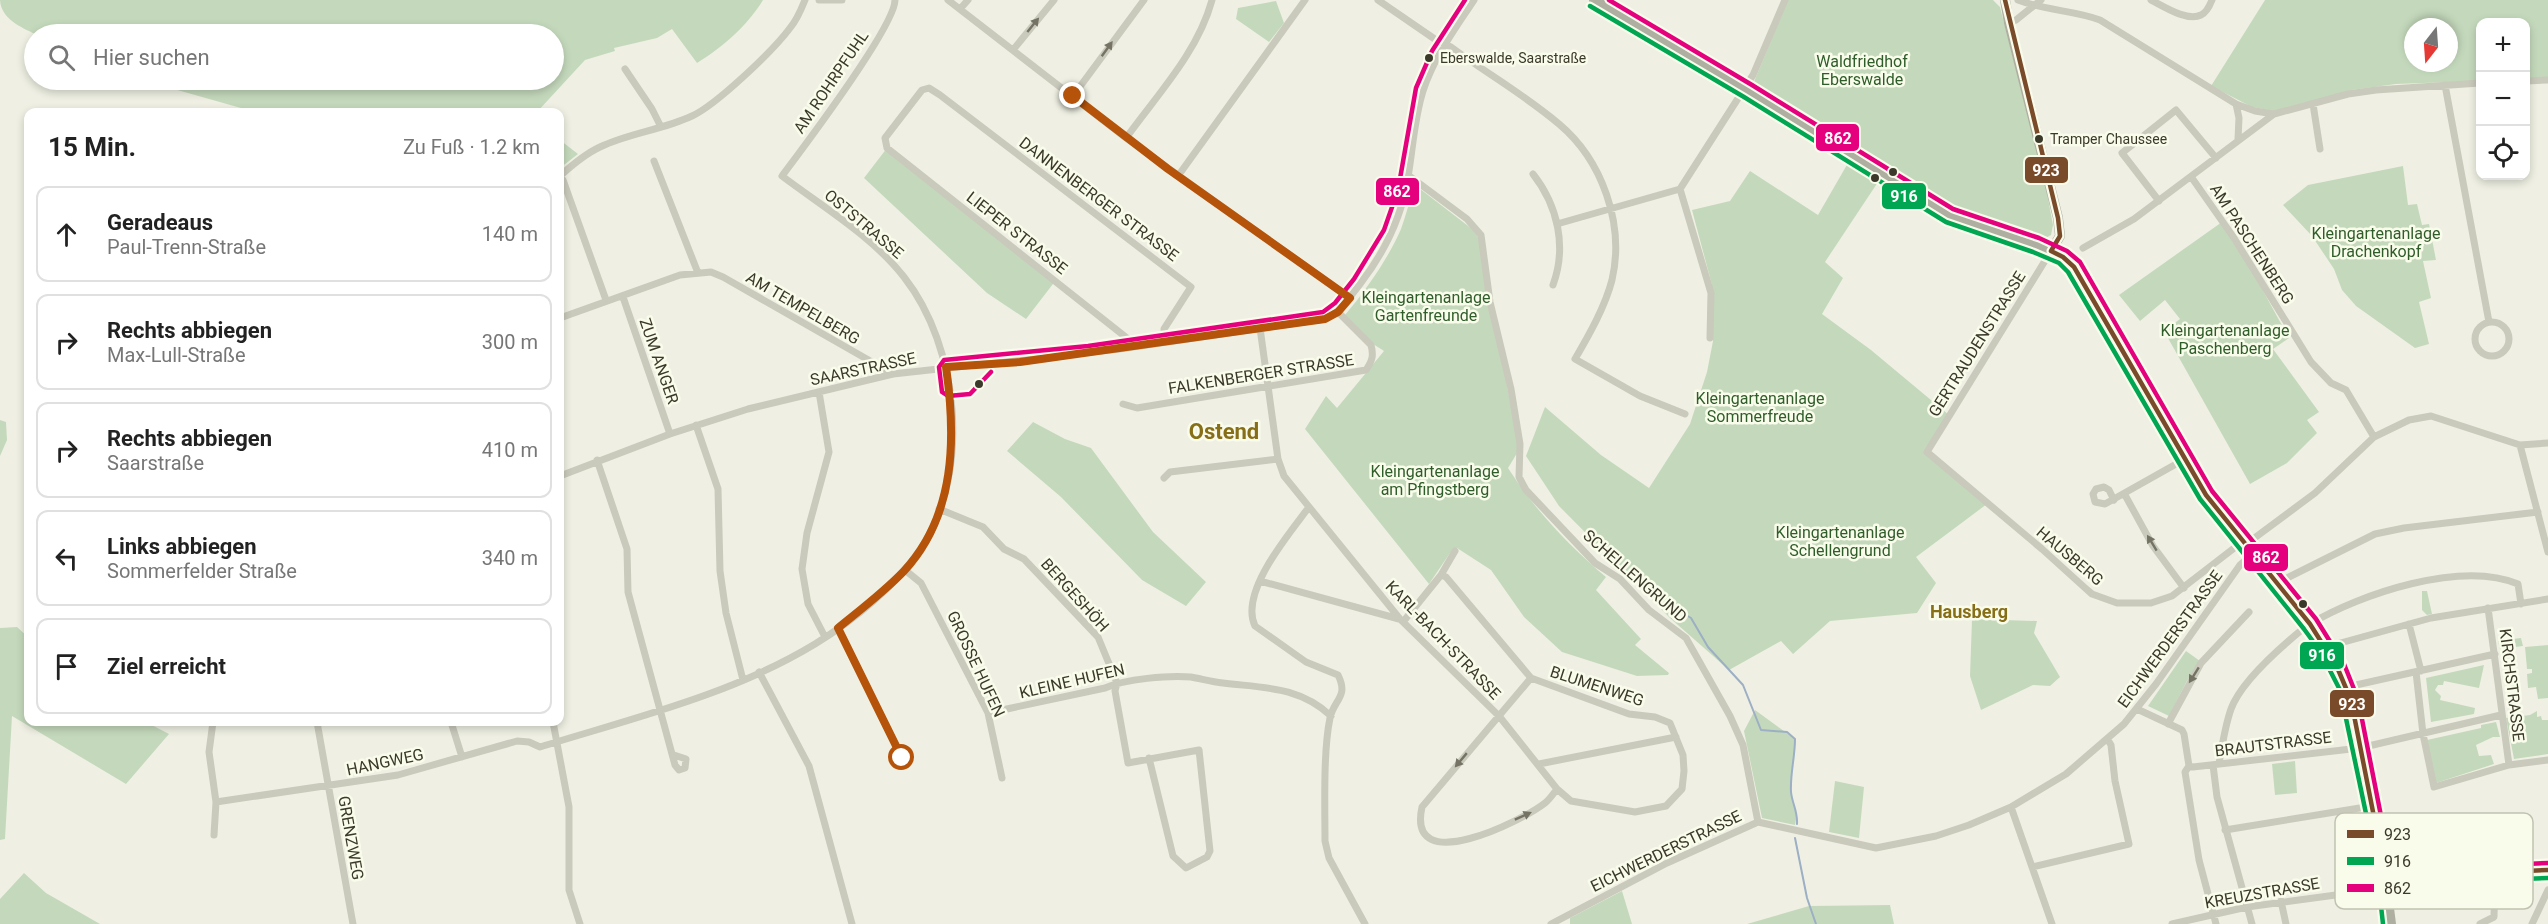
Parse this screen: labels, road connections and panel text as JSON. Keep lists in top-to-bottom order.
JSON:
{
  "streets": {
    "street": [
      "AM ROHRPFUHL",
      "DANNENBERGER STRASSE",
      "OSTSTRASSE",
      "LIEPER STRASSE",
      "AM PASCHENBERG",
      "AM TEMPELBERG",
      "GERTRAUDENSTRASSE",
      "ZUM ANGER",
      "SAARSTRASSE",
      "FALKENBERGER STRASSE",
      "HAUSBERG",
      "SCHELLENGRUND",
      "BERGESHÖH",
      "EICHWERDERSTRASSE",
      "KARL-BACH-STRASSE",
      "GROSSE HUFEN",
      "KLEINE HUFEN",
      "KIRCHSTRASSE",
      "BLUMENWEG",
      "BRAUTSTRASSE",
      "HANGWEG",
      "GRENZWEG",
      "KREUZSTRASSE"
    ]
  },
  "crossings": [
    ["AM ROHRPFUHL", "OSTSTRASSE"],
    ["DANNENBERGER STRASSE", "LIEPER STRASSE"],
    ["DANNENBERGER STRASSE", "SAARSTRASSE"],
    ["OSTSTRASSE", "SAARSTRASSE"],
    ["OSTSTRASSE", "BERGESHÖH"],
    ["OSTSTRASSE", "GROSSE HUFEN"],
    ["OSTSTRASSE", "HANGWEG"],
    ["LIEPER STRASSE", "SAARSTRASSE"],
    ["AM PASCHENBERG", "HAUSBERG"],
    ["AM TEMPELBERG", "ZUM ANGER"],
    ["AM TEMPELBERG", "SAARSTRASSE"],
    ["GERTRAUDENSTRASSE", "HAUSBERG"],
    ["ZUM ANGER", "SAARSTRASSE"],
    ["SAARSTRASSE", "FALKENBERGER STRASSE"],
    ["SAARSTRASSE", "KARL-BACH-STRASSE"],
    ["FALKENBERGER STRASSE", "KARL-BACH-STRASSE"],
    ["SCHELLENGRUND", "EICHWERDERSTRASSE"],
    ["BERGESHÖH", "KLEINE HUFEN"],
    ["KARL-BACH-STRASSE", "BLUMENWEG"],
    ["GROSSE HUFEN", "KLEINE HUFEN"],
    ["KIRCHSTRASSE", "BRAUTSTRASSE"],
    ["HANGWEG", "GRENZWEG"]
  ],
  "districts": ["Ostend", "Hausberg"],
  "parks": [
    "Waldfriedhof Eberswalde",
    "Kleingartenanlage Drachenkopf",
    "Kleingartenanlage Gartenfreunde",
    "Kleingartenanlage Paschenberg",
    "Kleingartenanlage Sommerfreude",
    "Kleingartenanlage am Pfingstberg",
    "Kleingartenanlage Schellengrund"
  ],
  "places": ["Eberswalde, Saarstraße", "Tramper Chaussee"],
  "lines": ["transit line 923", "transit line 862", "transit line 916"],
  "legend": ["923", "916", "862"],
  "north": "bottom",
  "page": {
    "map_buttons": ["+", "−"],
    "search": "Hier suchen",
    "heading": ["15 Min.", "Zu Fuß · 1.2 km"],
    "list": [
      ["Geradeaus", "Paul-Trenn-Straße", "140 m"],
      ["Rechts abbiegen", "Max-Lull-Straße", "300 m"],
      ["Rechts abbiegen", "Saarstraße", "410 m"],
      ["Links abbiegen", "Sommerfelder Straße", "340 m"],
      "Ziel erreicht"
    ]
  }
}
